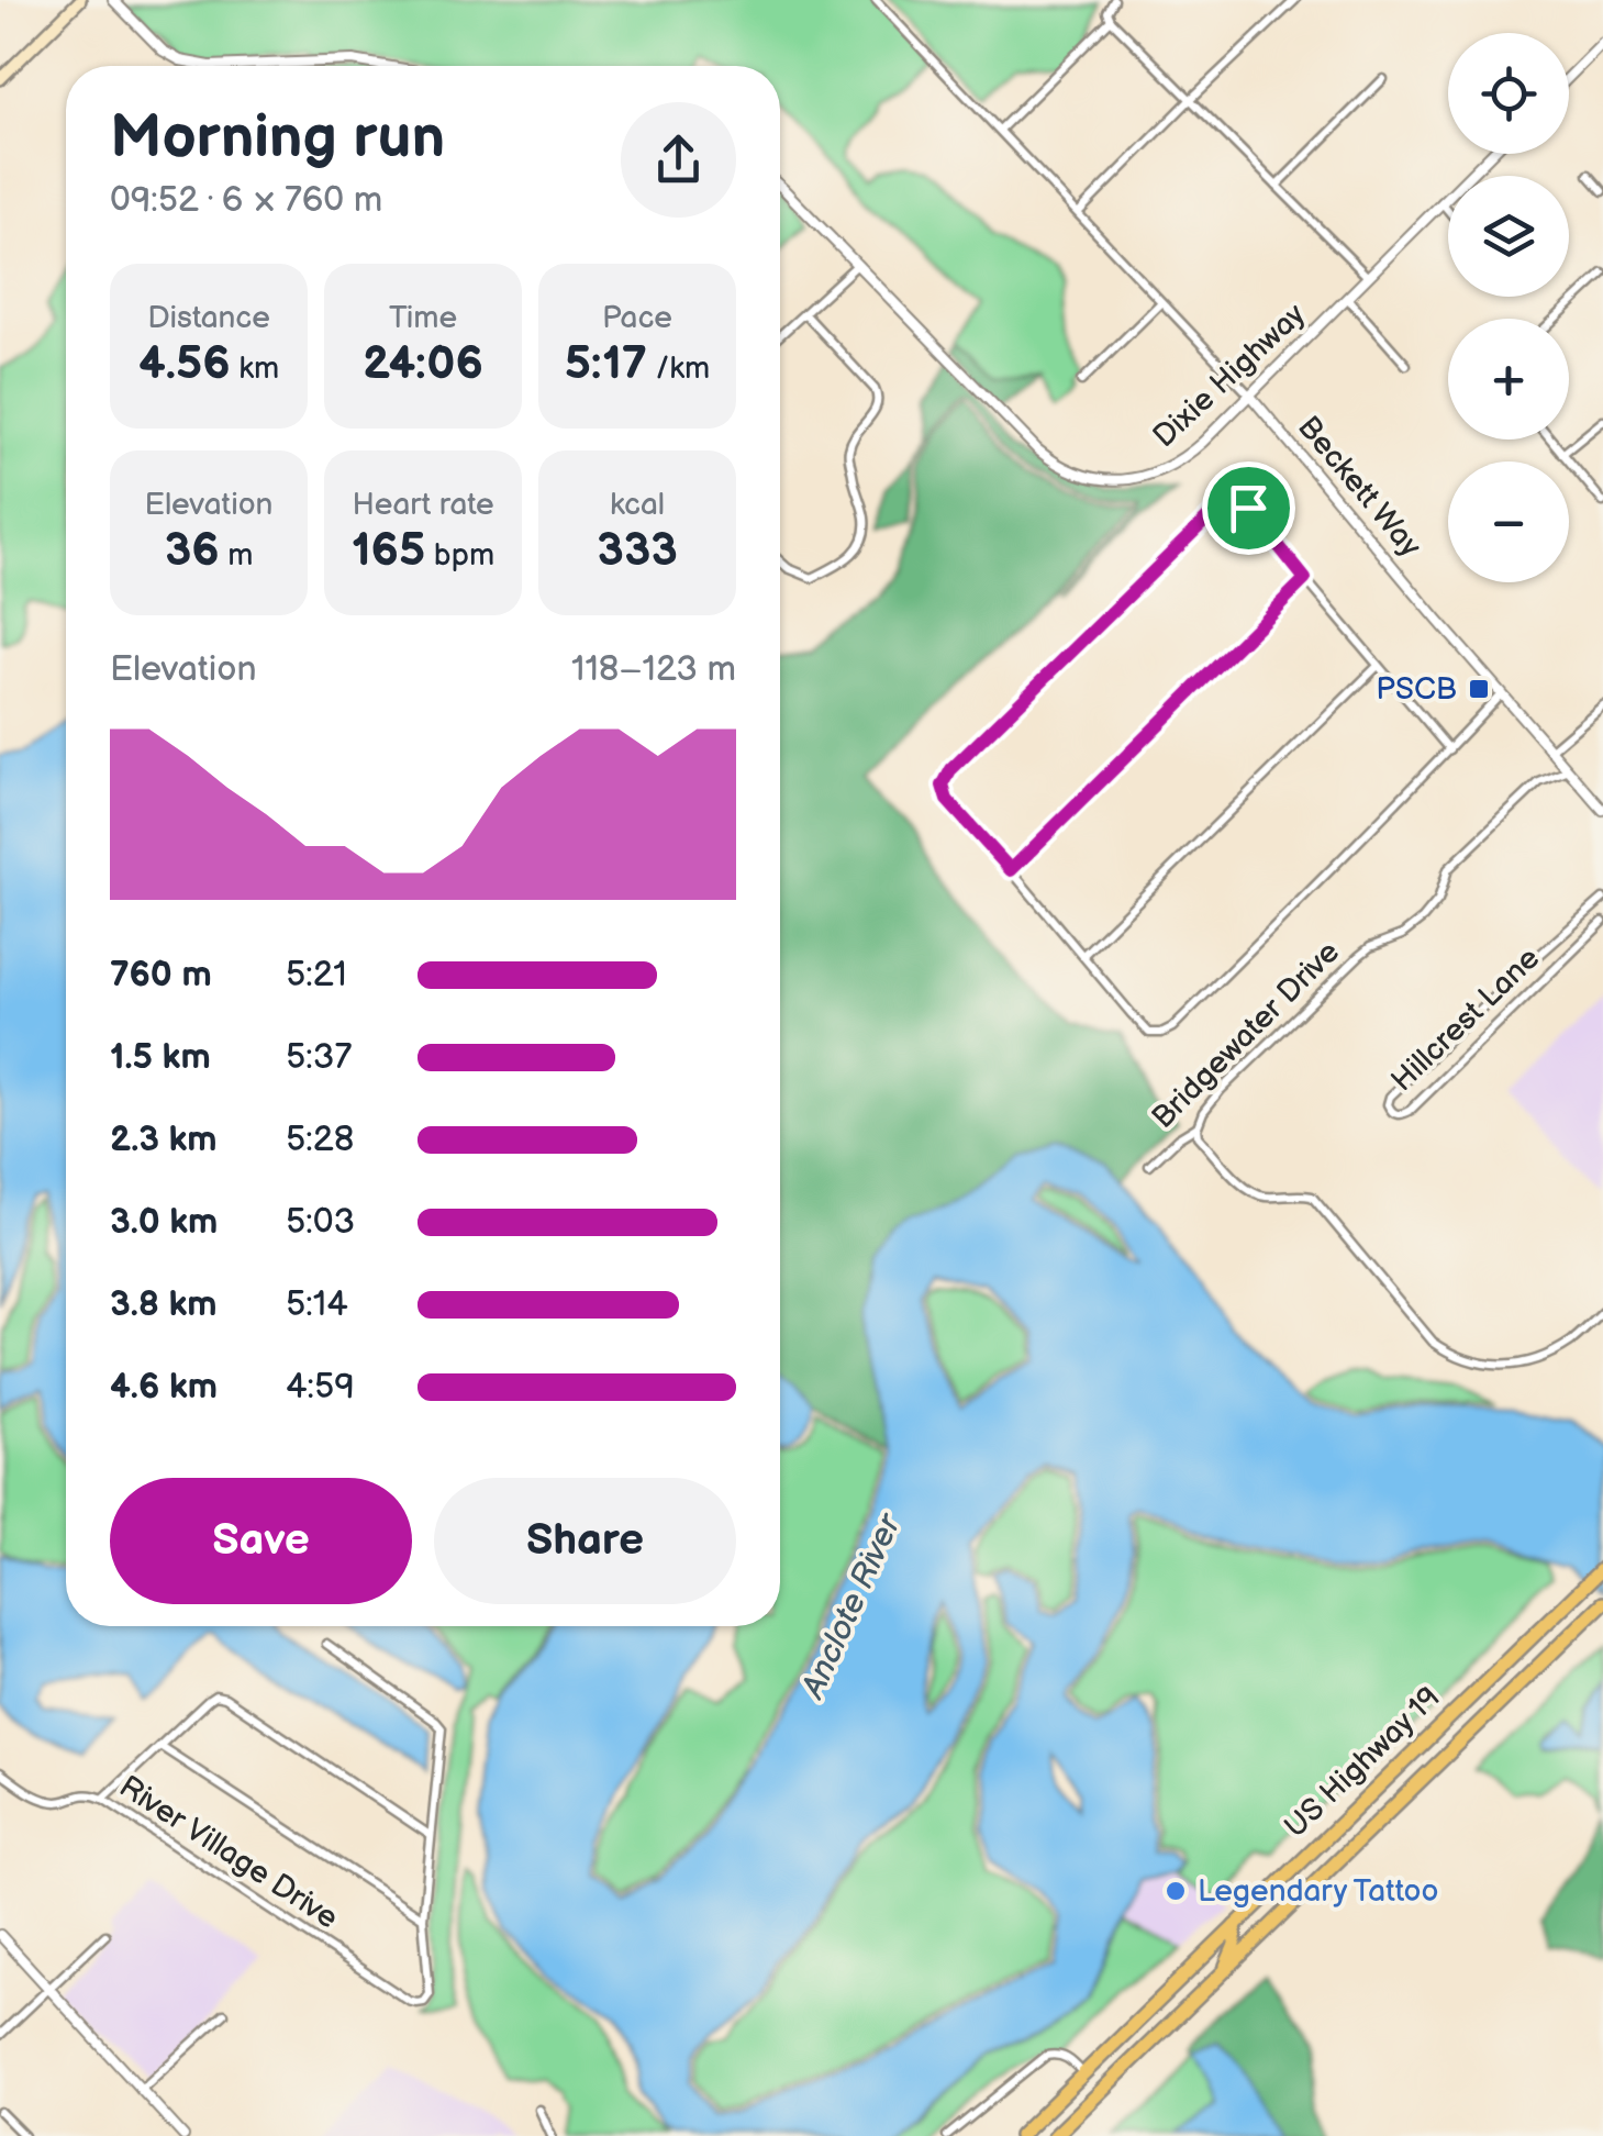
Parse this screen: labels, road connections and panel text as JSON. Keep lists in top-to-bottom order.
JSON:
{
  "streets": {
    "highway": ["US Highway 19"],
    "street": [
      "Dixie Highway",
      "Beckett Way",
      "Hillcrest Lane",
      "Bridgewater Drive",
      "River Village Drive"
    ]
  },
  "crossings": [
    ["Dixie Highway", "Beckett Way"],
    ["Beckett Way", "Bridgewater Drive"]
  ],
  "water": ["Anclote River"],
  "places": {
    "transit": ["PSCB"],
    "other": ["Legendary Tattoo"]
  },
  "page": {
    "map_buttons": ["+", "−"],
    "heading": ["Morning run", "09:52 · 6 × 760 m"],
    "stats": [
      ["Distance", "4.56 km"],
      ["Time", "24:06"],
      ["Pace", "5:17 /km"],
      ["Elevation", "36 m"],
      ["Heart rate", "165 bpm"],
      ["kcal", "333"]
    ],
    "chart": ["Elevation", "118–123 m"],
    "list": [
      {
        "name": "760 m",
        "note": "5:21"
      },
      {
        "name": "1.5 km",
        "note": "5:37"
      },
      {
        "name": "2.3 km",
        "note": "5:28"
      },
      {
        "name": "3.0 km",
        "note": "5:03"
      },
      {
        "name": "3.8 km",
        "note": "5:14"
      },
      {
        "name": "4.6 km",
        "note": "4:59"
      }
    ],
    "buttons": ["Save", "Share"]
  }
}
